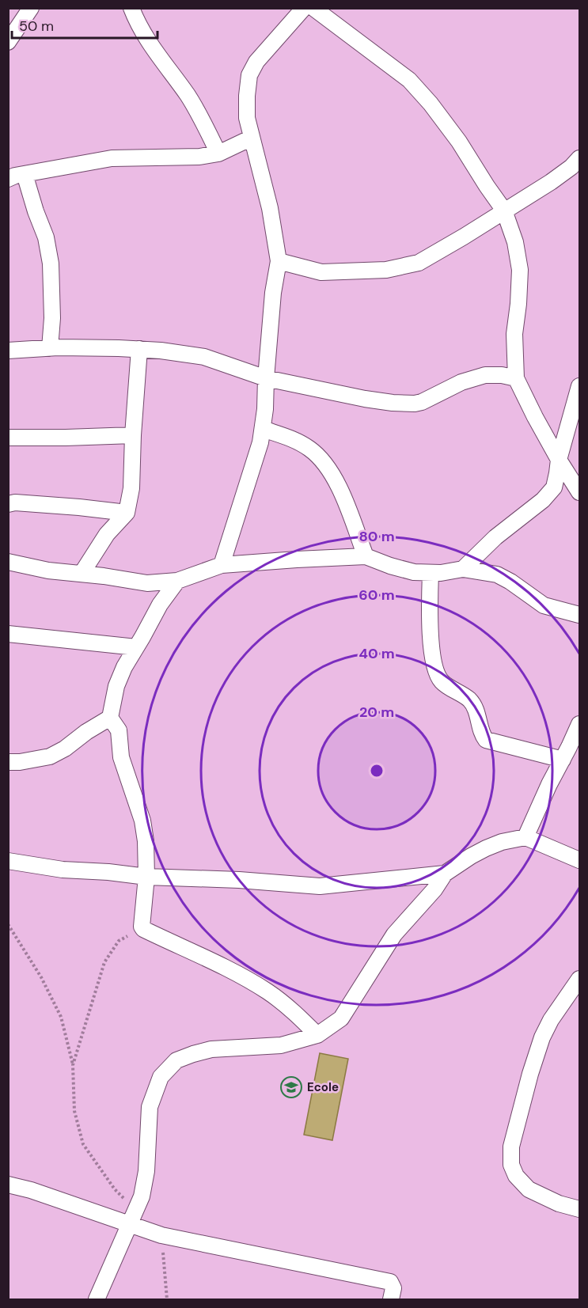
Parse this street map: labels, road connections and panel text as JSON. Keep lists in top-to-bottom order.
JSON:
{
  "places": {
    "school or university": ["Ecole"]
  },
  "scale_bar": "50 m",
  "rings": [
    "80 m",
    "60 m",
    "40 m",
    "20 m"
  ]
}
